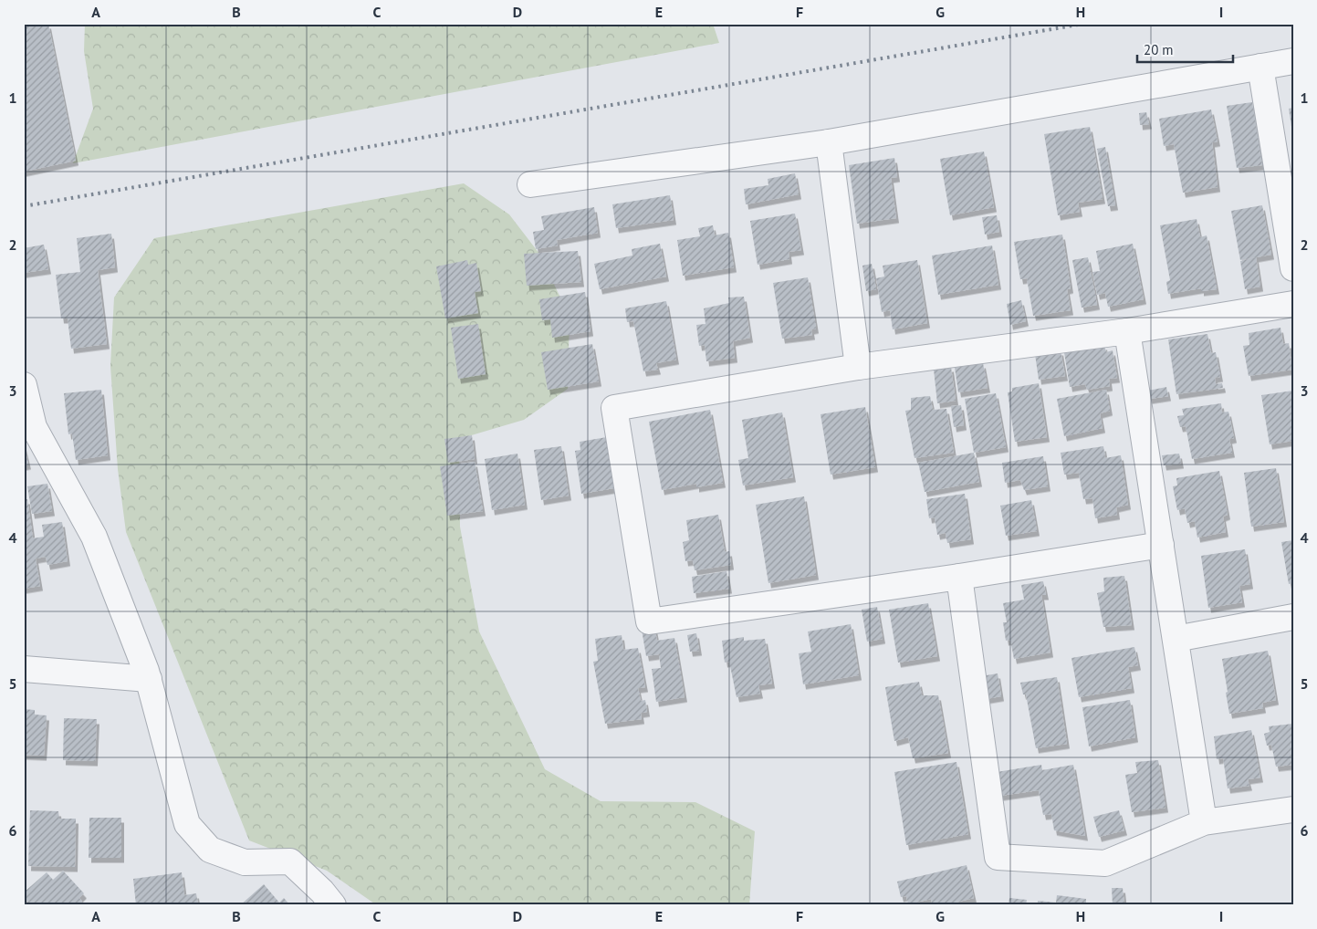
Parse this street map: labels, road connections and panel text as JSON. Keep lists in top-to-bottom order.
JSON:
{
  "scale_bar": "20 m",
  "grid": {
    "columns": [
      "A",
      "B",
      "C",
      "D",
      "E",
      "F",
      "G",
      "H",
      "I"
    ],
    "rows": [
      "1",
      "2",
      "3",
      "4",
      "5",
      "6"
    ]
  }
}
